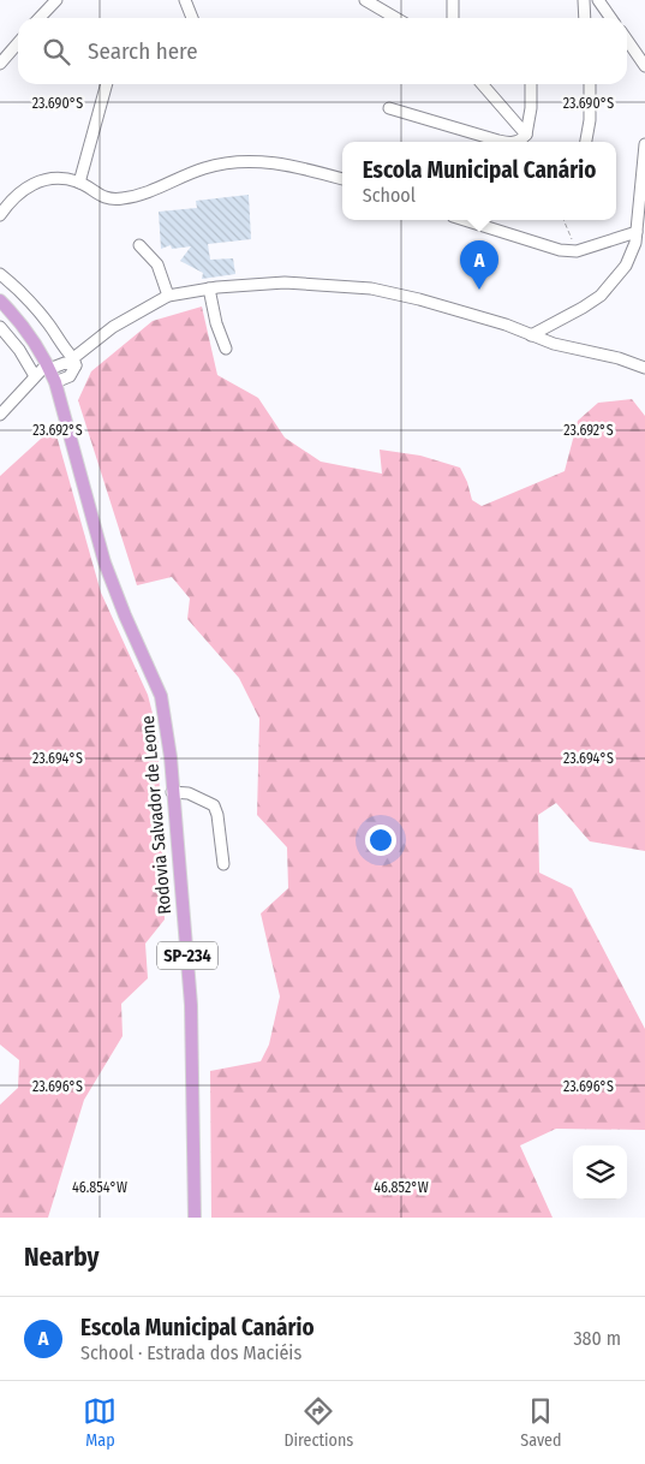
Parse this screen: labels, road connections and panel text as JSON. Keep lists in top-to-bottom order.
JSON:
{
  "streets": {
    "main road": ["Rodovia Salvador de Leone", "SP-234"]
  },
  "page": {
    "search": "Search here",
    "popup": ["Escola Municipal Canário", "School"],
    "pins": "A",
    "heading": "Nearby",
    "list": [
      {
        "mark": "A",
        "name": "Escola Municipal Canário",
        "note": "School · Estrada dos Maciéis",
        "value": "380 m"
      }
    ],
    "nav": ["Map", "Directions", "Saved"]
  },
  "coordinates": [
    "23.690°S",
    "23.692°S",
    "23.694°S",
    "23.696°S",
    "46.854°W",
    "46.852°W"
  ]
}
